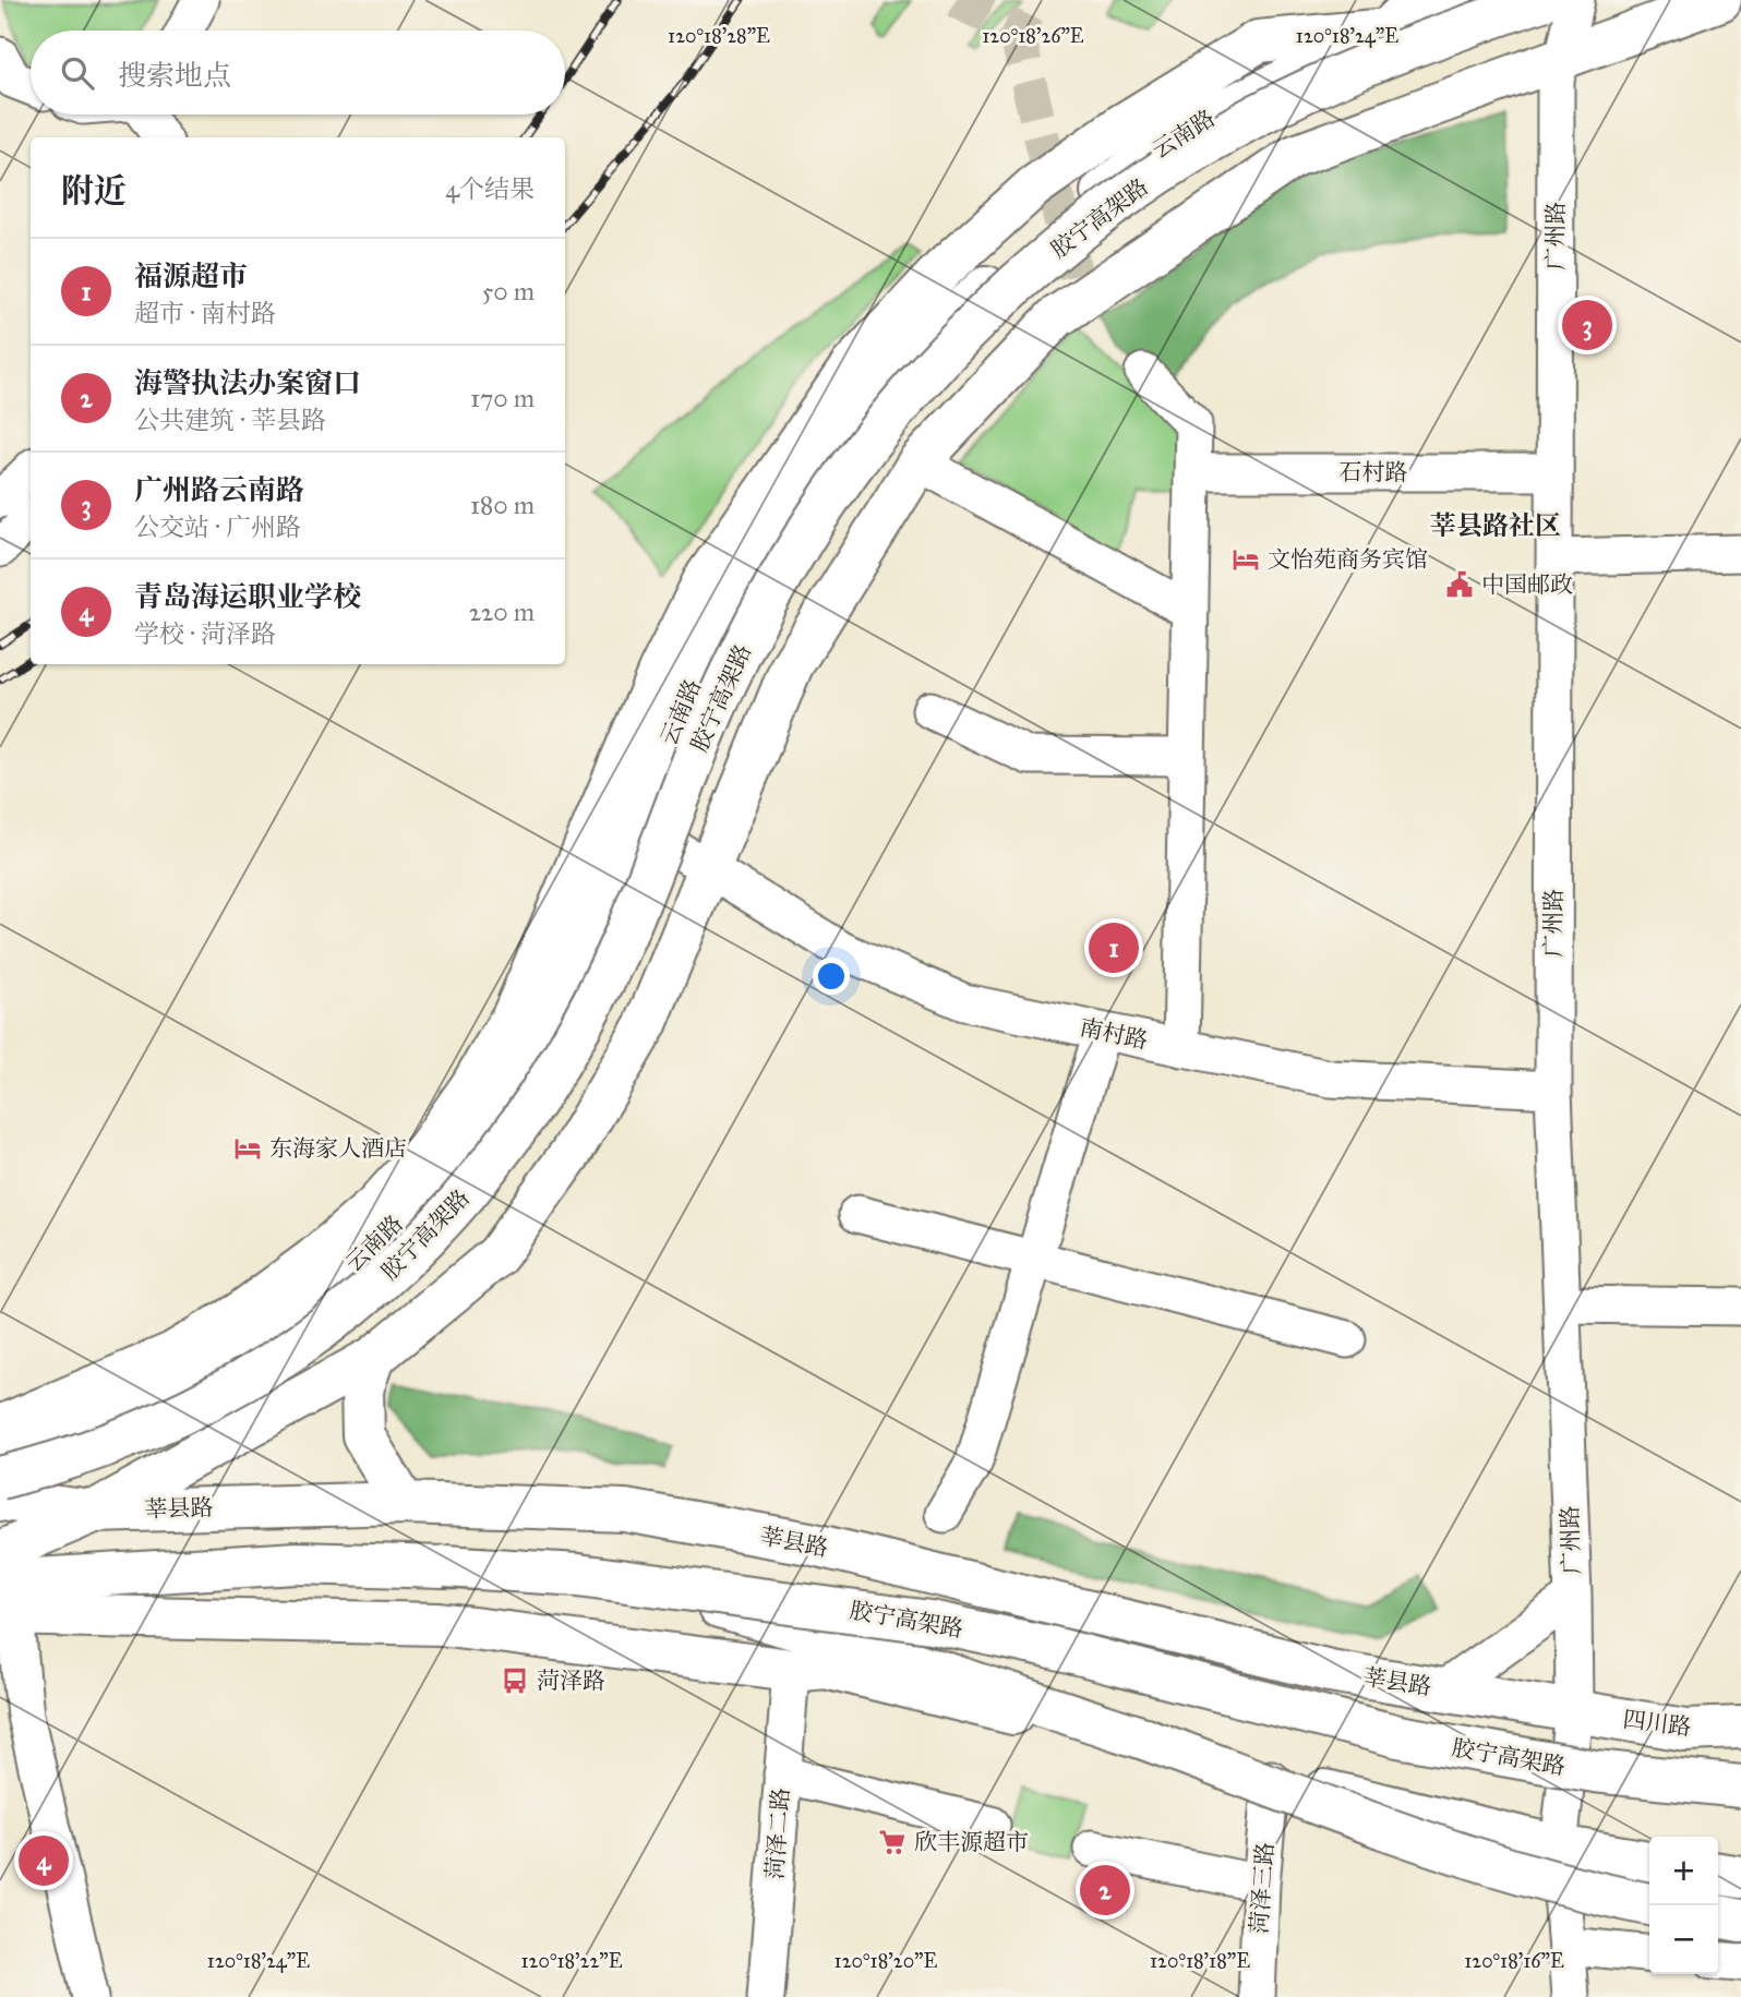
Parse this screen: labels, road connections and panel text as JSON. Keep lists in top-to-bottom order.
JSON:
{
  "streets": {
    "main road": [
      "云南路",
      "胶宁高架路",
      "莘县路",
      "四川路"
    ],
    "street": [
      "广州路",
      "石村路",
      "南村路",
      "菏泽二路",
      "菏泽三路"
    ]
  },
  "crossings": [
    ["云南路", "南村路"],
    ["广州路", "石村路"],
    ["广州路", "南村路"],
    ["广州路", "莘县路"],
    ["广州路", "四川路"],
    ["莘县路", "四川路"]
  ],
  "districts": ["莘县路社区"],
  "places": {
    "hotel": ["文怡苑商务宾馆", "东海家人酒店"],
    "public building": ["中国邮政"],
    "bus stop": ["菏泽路"],
    "supermarket": ["欣丰源超市"]
  },
  "page": {
    "search": "搜索地点",
    "heading": ["附近", "4个结果"],
    "list": [
      {
        "mark": "1",
        "name": "福源超市",
        "note": "超市 · 南村路",
        "value": "50 m"
      },
      {
        "mark": "2",
        "name": "海警执法办案窗口",
        "note": "公共建筑 · 莘县路",
        "value": "170 m"
      },
      {
        "mark": "3",
        "name": "广州路云南路",
        "note": "公交站 · 广州路",
        "value": "180 m"
      },
      {
        "mark": "4",
        "name": "青岛海运职业学校",
        "note": "学校 · 菏泽路",
        "value": "220 m"
      }
    ],
    "pins": [
      "3",
      "1",
      "4",
      "2"
    ],
    "map_buttons": ["+", "−"]
  },
  "coordinates": [
    "120°18'28\"E",
    "120°18'26\"E",
    "120°18'24\"E",
    "120°18'22\"E",
    "120°18'20\"E",
    "120°18'18\"E",
    "120°18'16\"E"
  ]
}
